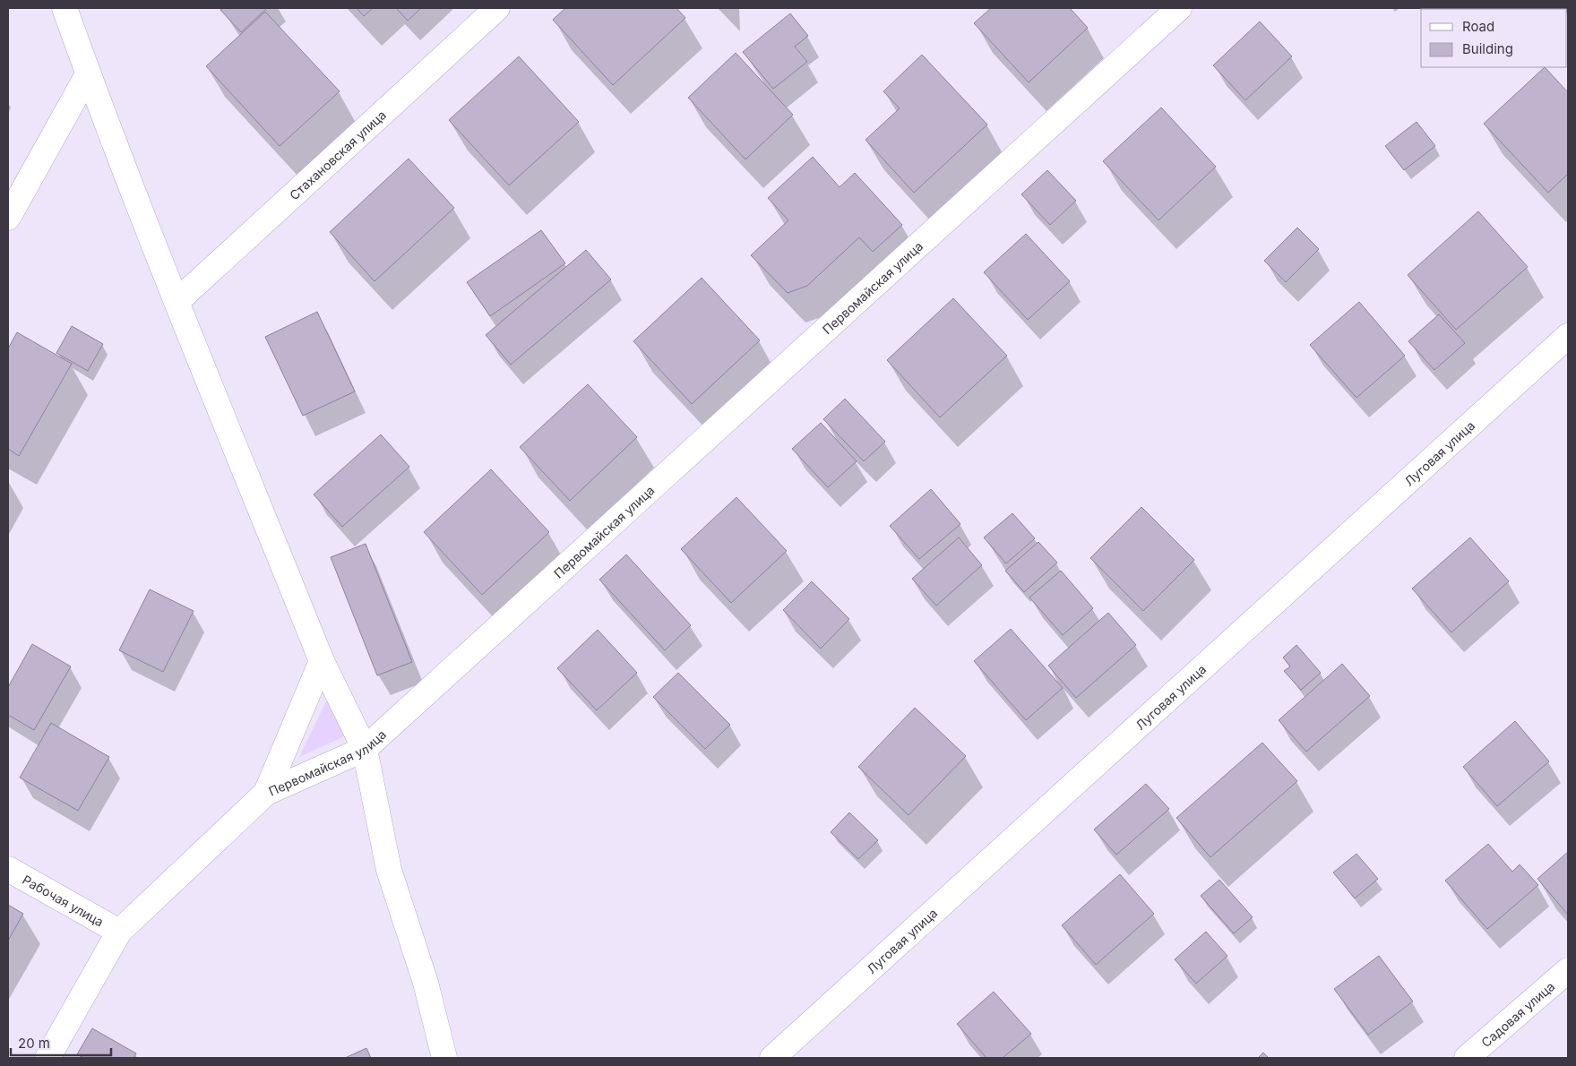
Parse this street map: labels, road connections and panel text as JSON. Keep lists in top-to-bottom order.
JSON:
{
  "streets": {
    "street": [
      "Стахановская улица",
      "Первомайская улица",
      "Луговая улица",
      "Рабочая улица",
      "Садовая улица"
    ]
  },
  "crossings": [
    ["Первомайская улица", "Рабочая улица"]
  ],
  "legend": ["Road", "Building"],
  "scale_bar": "20 m"
}
